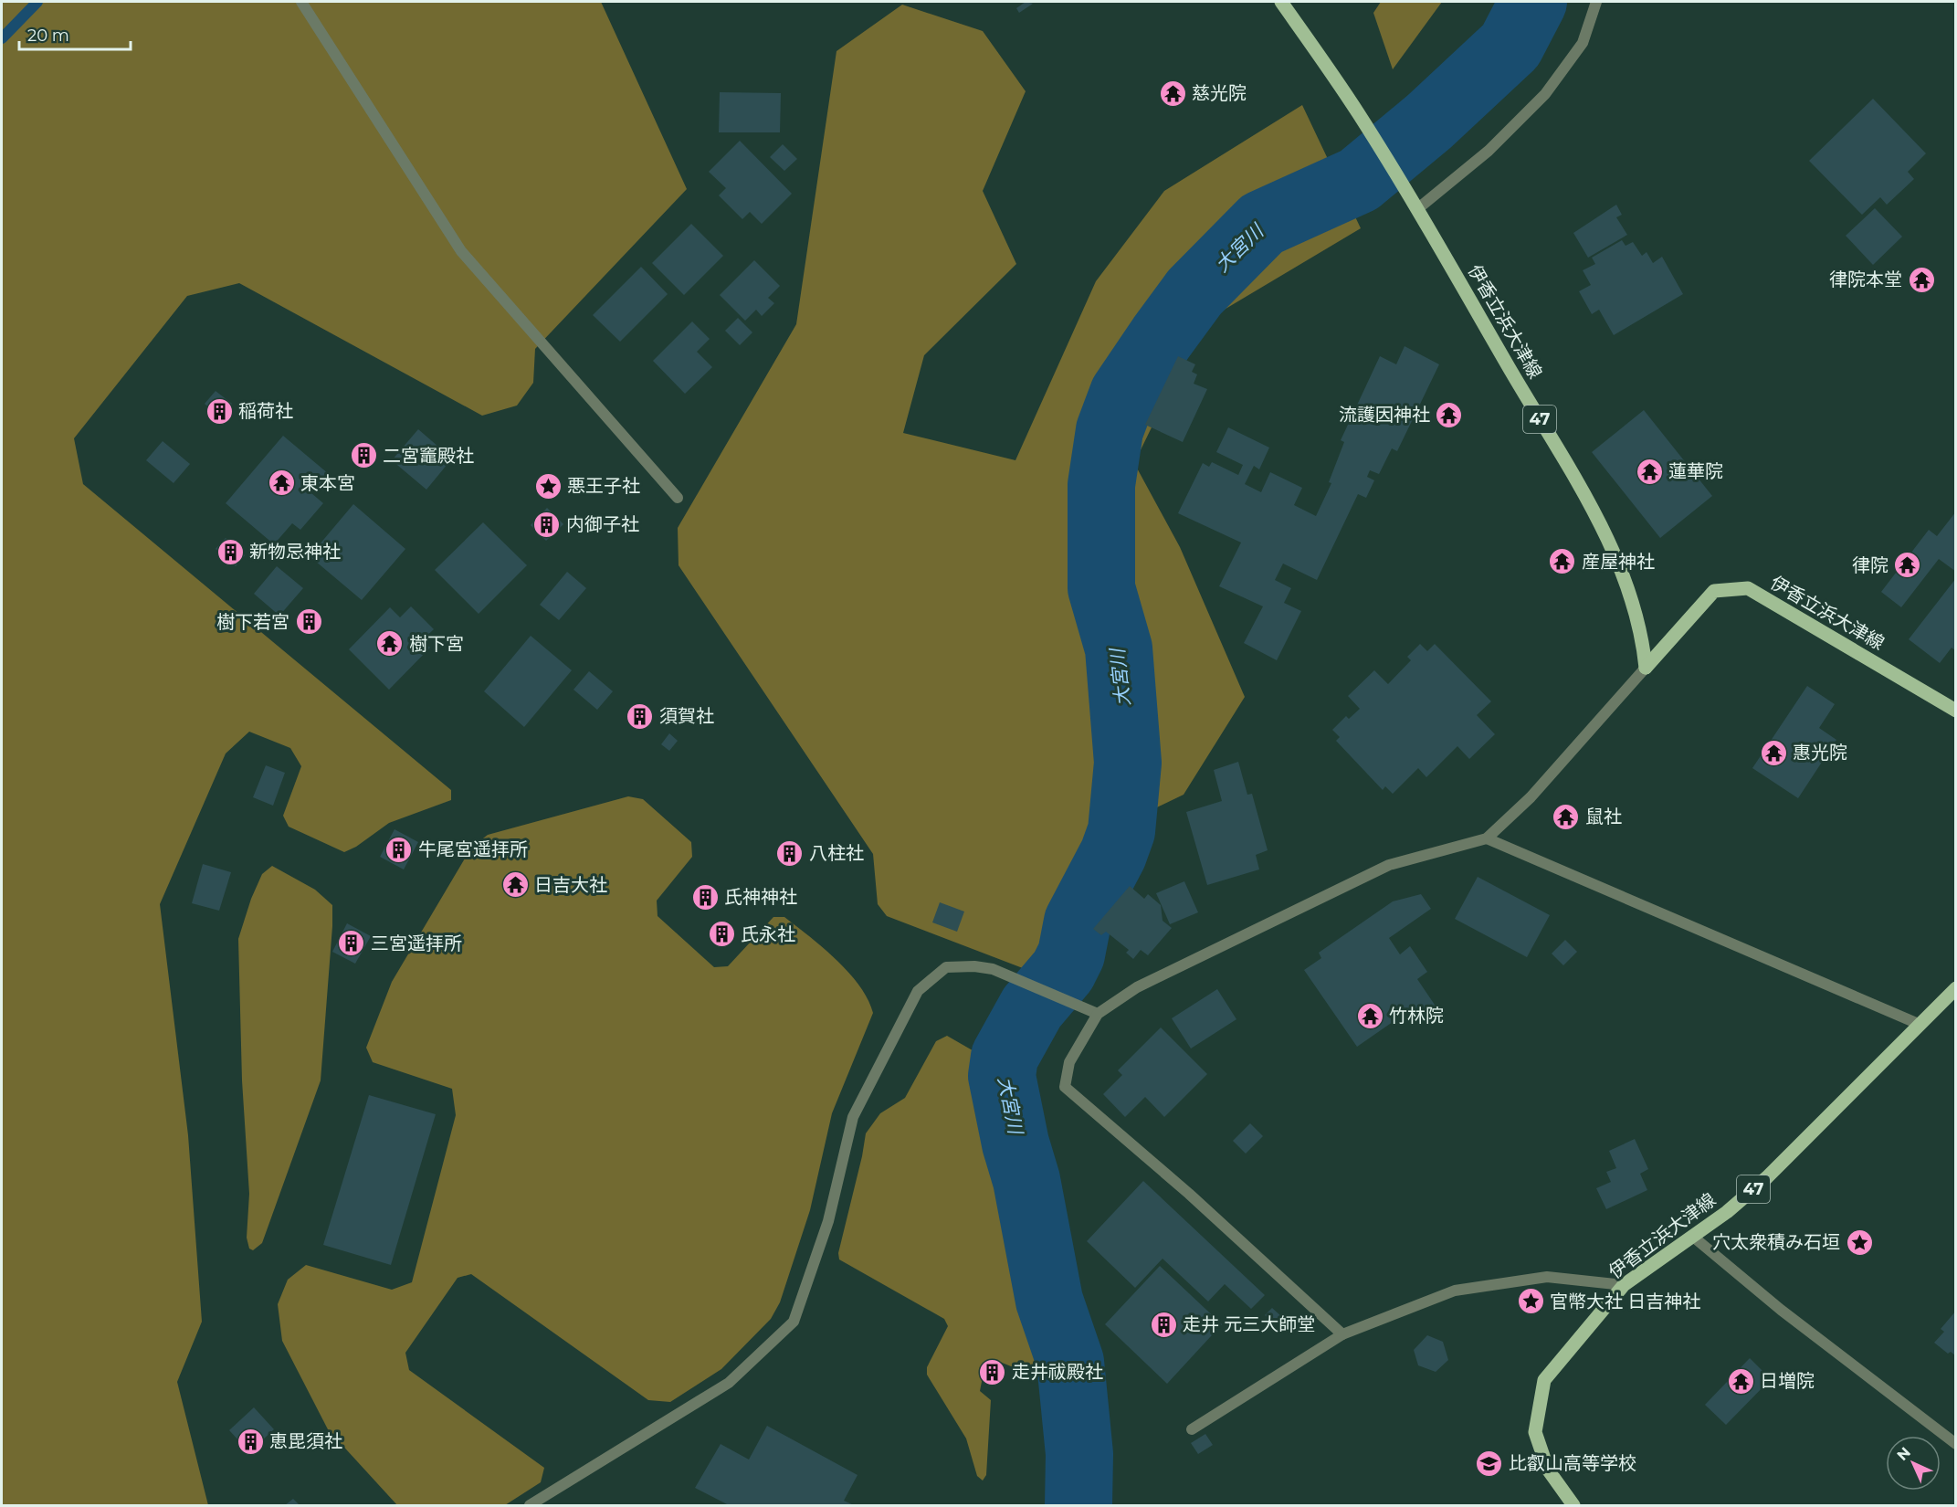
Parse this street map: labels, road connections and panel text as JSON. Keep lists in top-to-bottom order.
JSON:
{
  "streets": {
    "main road": ["伊香立浜大津線", "47"]
  },
  "water": ["大宮川"],
  "places": {
    "temple": [
      "慈光院",
      "律院本堂",
      "流護因神社",
      "蓮華院",
      "東本宮",
      "産屋神社",
      "律院",
      "樹下宮",
      "惠光院",
      "鼠社",
      "日吉大社",
      "竹林院",
      "日増院"
    ],
    "building": [
      "稲荷社",
      "二宮竈殿社",
      "内御子社",
      "新物忌神社",
      "樹下若宮",
      "須賀社",
      "牛尾宮遥拝所",
      "八柱社",
      "氏神神社",
      "氏永社",
      "三宮遥拝所",
      "走井 元三大師堂",
      "走井祓殿社",
      "恵毘須社"
    ],
    "place": ["悪王子社", "穴太衆積み石垣", "官幣大社 日吉神社"],
    "school or university": ["比叡山高等学校"]
  },
  "scale_bar": "20 m",
  "north": "top left"
}
